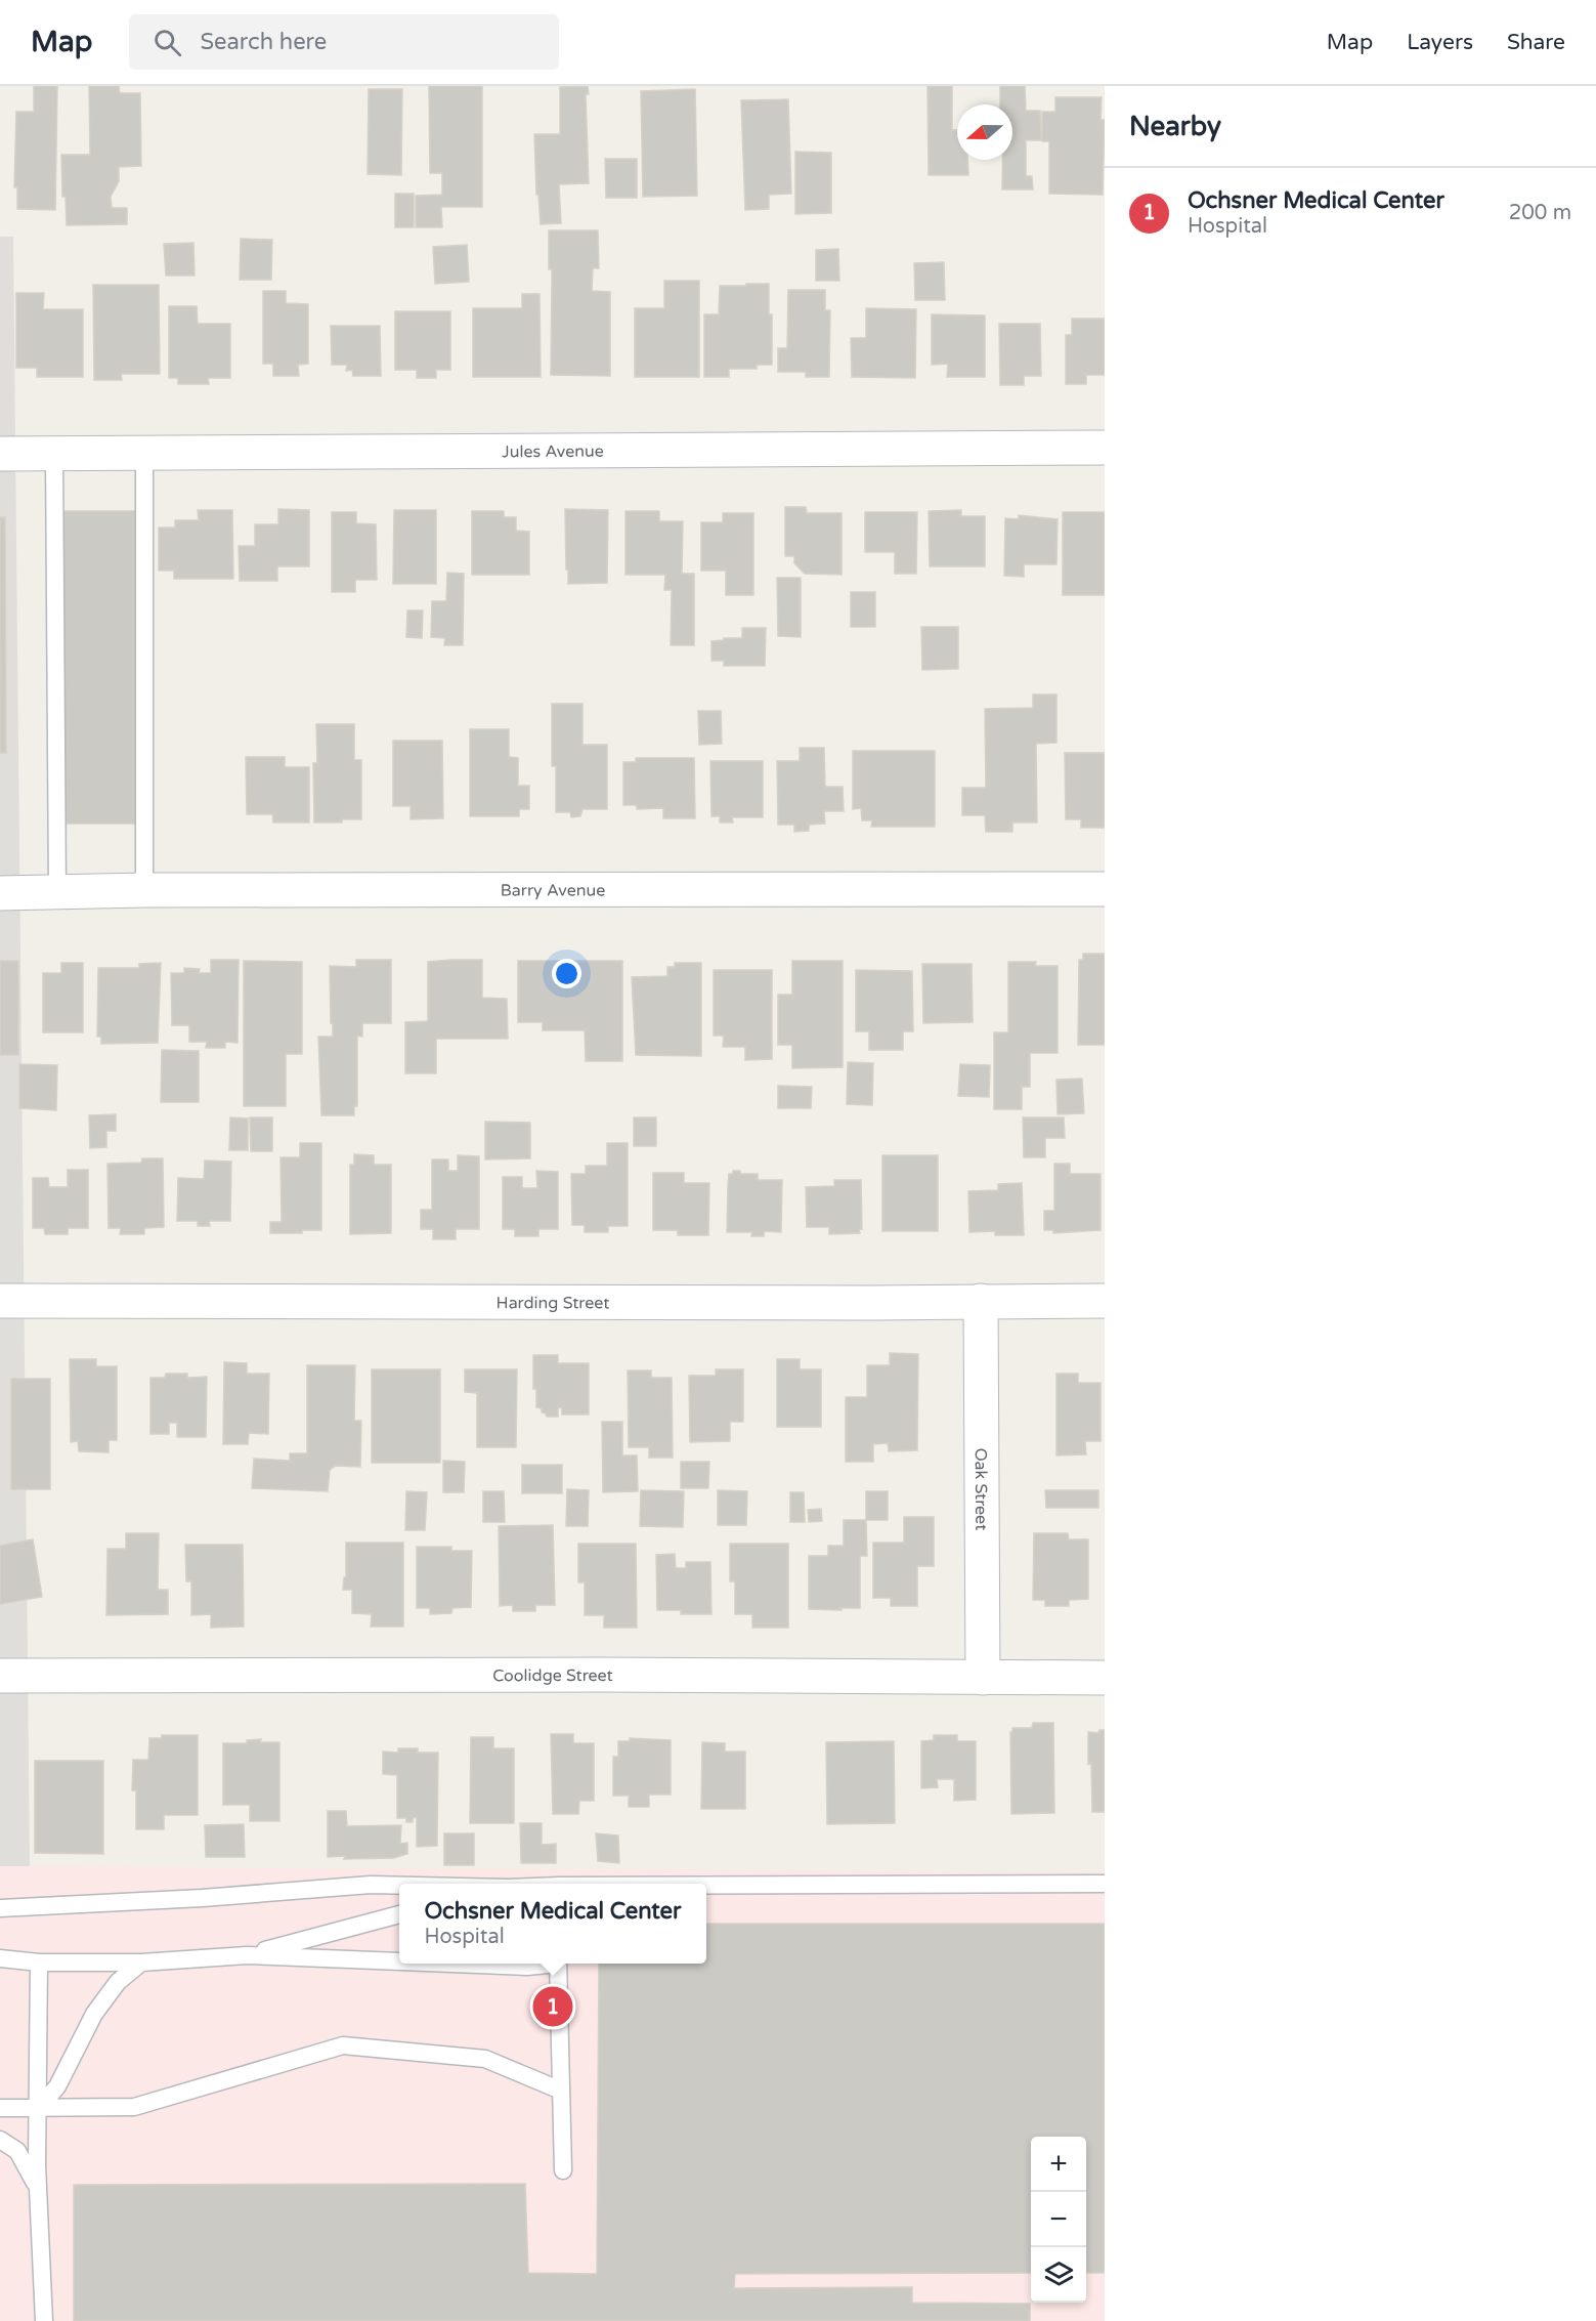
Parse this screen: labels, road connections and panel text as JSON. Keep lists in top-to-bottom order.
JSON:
{
  "streets": {
    "street": [
      "Jules Avenue",
      "Barry Avenue",
      "Harding Street",
      "Oak Street",
      "Coolidge Street"
    ]
  },
  "crossings": [
    ["Harding Street", "Oak Street"],
    ["Oak Street", "Coolidge Street"]
  ],
  "north": "left",
  "page": {
    "header": "Map",
    "search": "Search here",
    "nav": ["Map", "Layers", "Share"],
    "heading": "Nearby",
    "list": [
      {
        "mark": "1",
        "name": "Ochsner Medical Center",
        "note": "Hospital",
        "value": "200 m"
      }
    ],
    "popup": ["Ochsner Medical Center", "Hospital"],
    "pins": "1",
    "map_buttons": ["+", "−"]
  }
}
